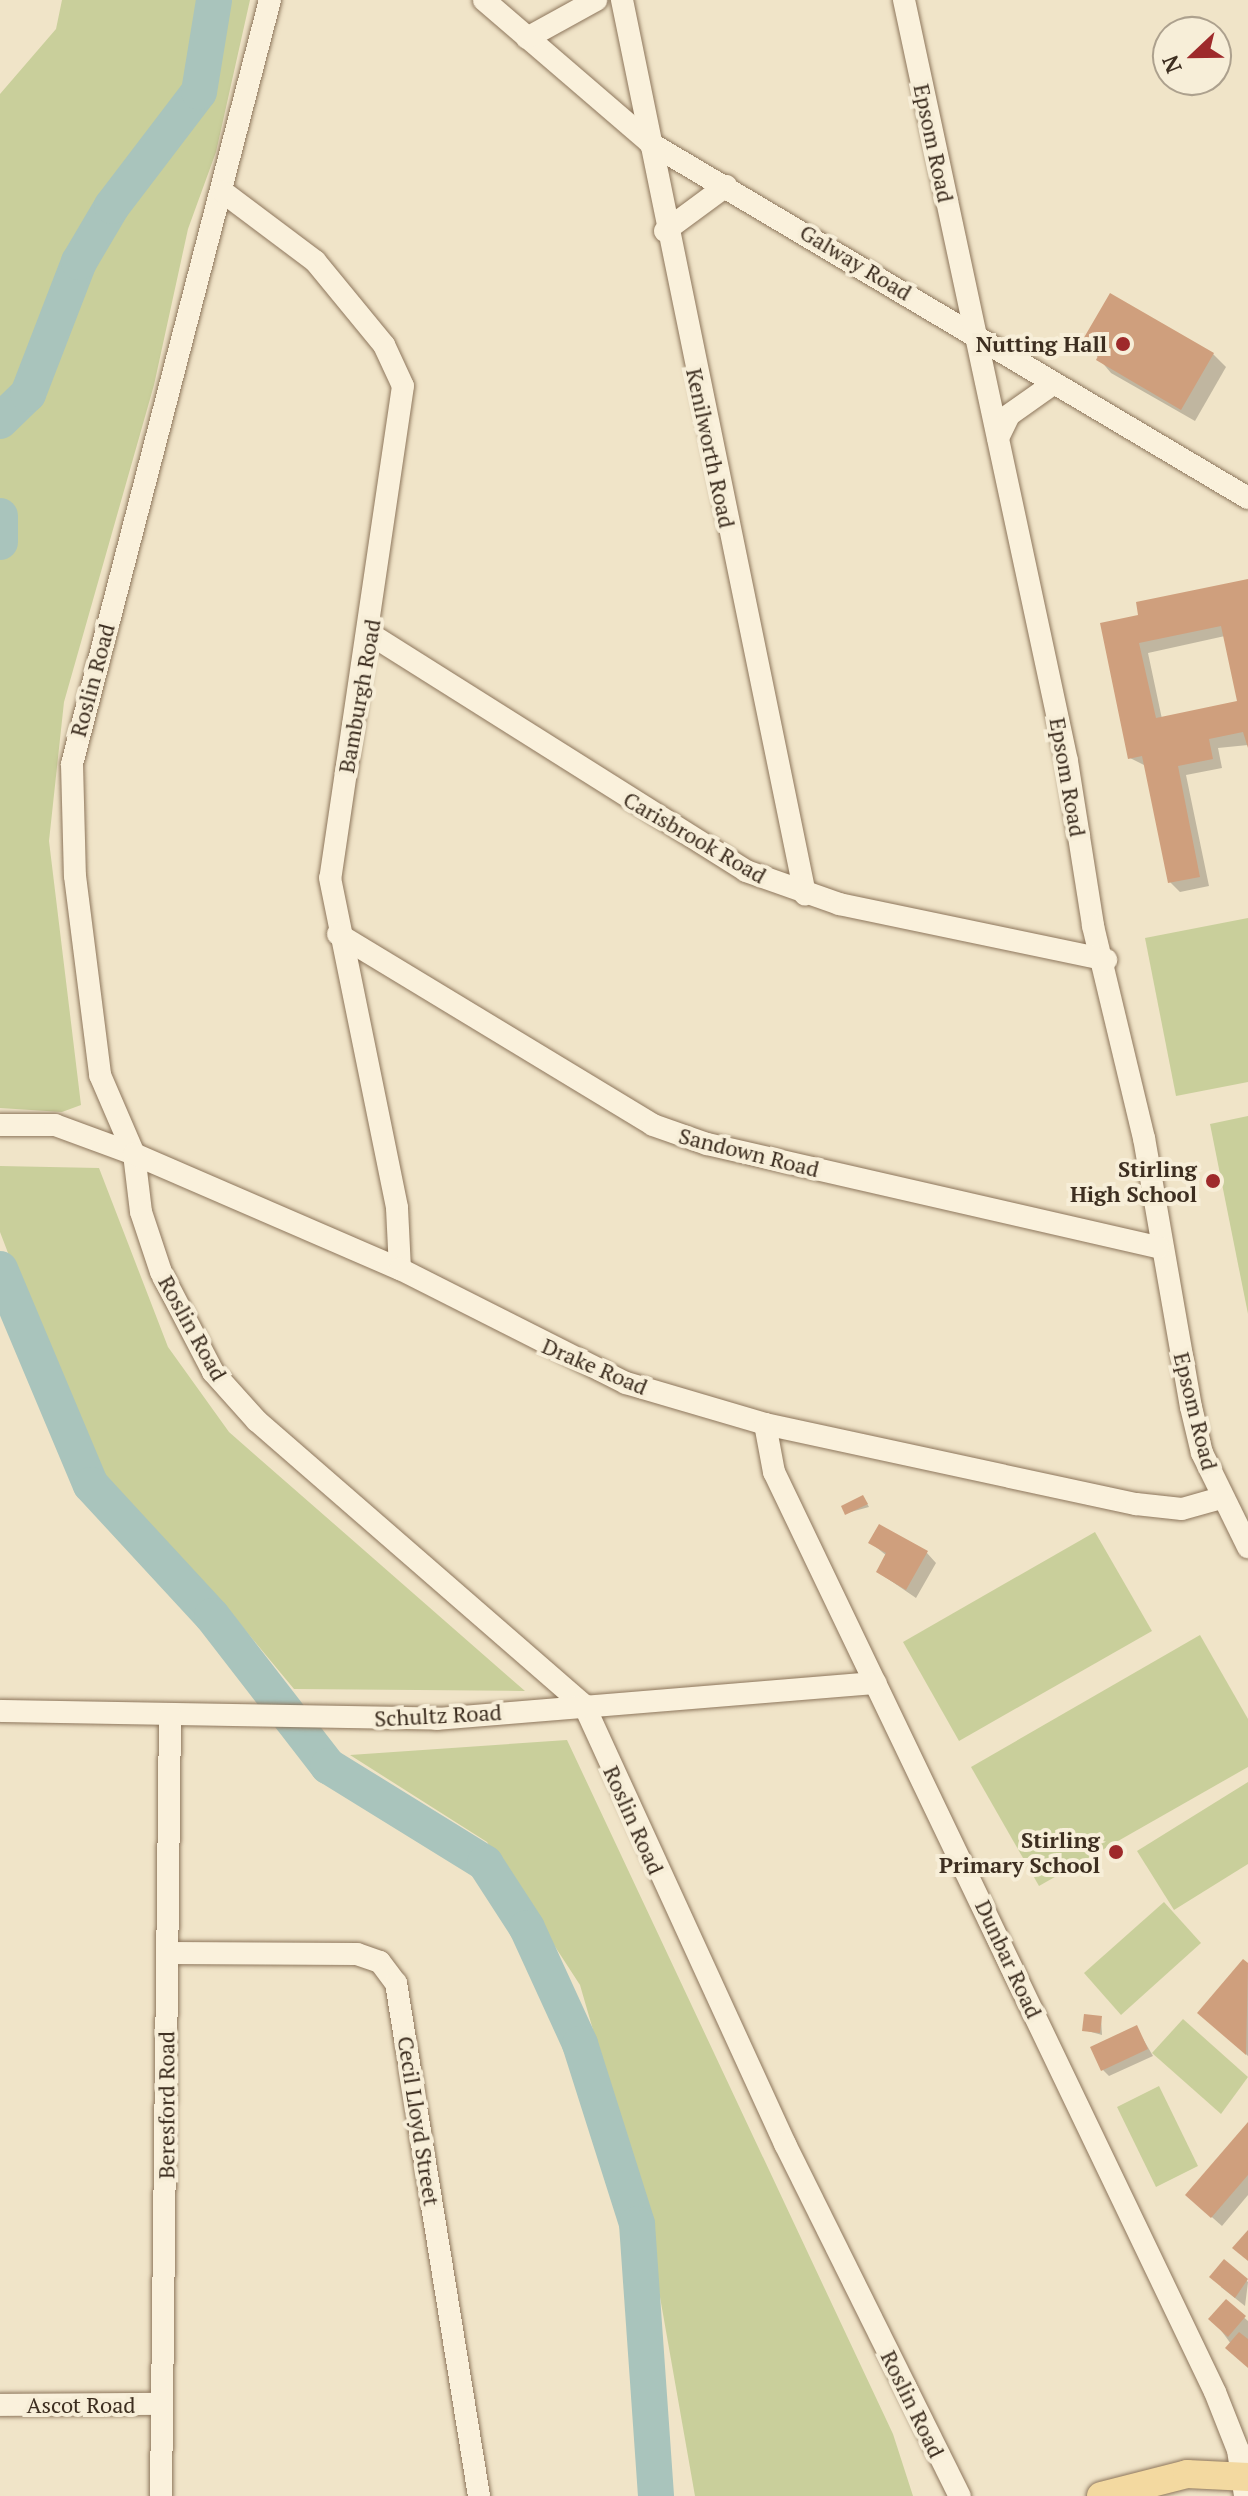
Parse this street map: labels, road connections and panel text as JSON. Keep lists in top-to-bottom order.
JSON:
{
  "streets": {
    "street": [
      "Epsom Road",
      "Galway Road",
      "Kenilworth Road",
      "Roslin Road",
      "Bamburgh Road",
      "Carisbrook Road",
      "Sandown Road",
      "Drake Road",
      "Schultz Road",
      "Dunbar Road",
      "Beresford Road",
      "Cecil Lloyd Street",
      "Ascot Road"
    ]
  },
  "crossings": [
    ["Epsom Road", "Galway Road"],
    ["Epsom Road", "Carisbrook Road"],
    ["Epsom Road", "Sandown Road"],
    ["Epsom Road", "Drake Road"],
    ["Galway Road", "Kenilworth Road"],
    ["Kenilworth Road", "Carisbrook Road"],
    ["Roslin Road", "Bamburgh Road"],
    ["Roslin Road", "Drake Road"],
    ["Roslin Road", "Schultz Road"],
    ["Bamburgh Road", "Carisbrook Road"],
    ["Bamburgh Road", "Sandown Road"],
    ["Bamburgh Road", "Drake Road"],
    ["Drake Road", "Dunbar Road"],
    ["Schultz Road", "Dunbar Road"],
    ["Schultz Road", "Beresford Road"],
    ["Beresford Road", "Cecil Lloyd Street"],
    ["Beresford Road", "Ascot Road"]
  ],
  "places": ["Nutting Hall", "Stirling High School", "Stirling Primary School"],
  "north": "left"
}
